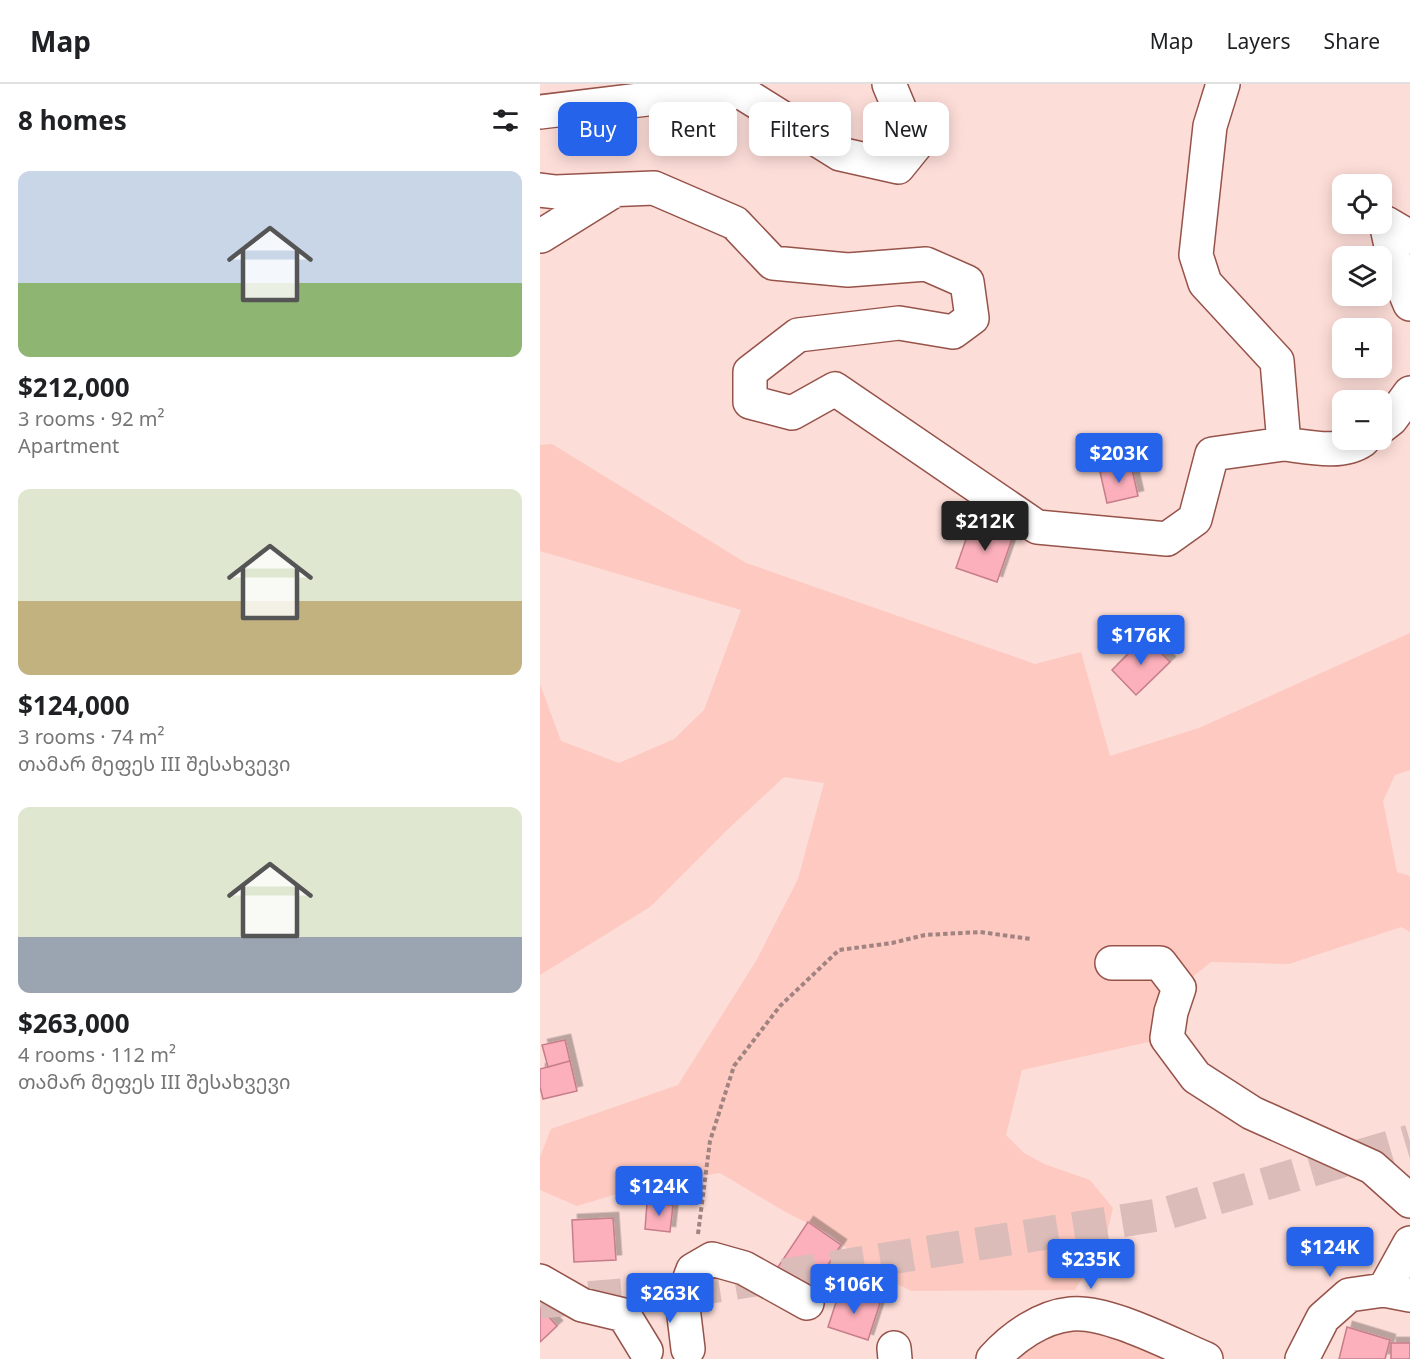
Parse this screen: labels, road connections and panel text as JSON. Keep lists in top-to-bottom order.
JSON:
{
  "page": {
    "header": "Map",
    "nav": ["Map", "Layers", "Share"],
    "heading": "8 homes",
    "chip": [
      "Buy",
      "Rent",
      "Filters",
      "New"
    ],
    "list": [
      {
        "name": "$212,000",
        "note": "3 rooms · 92 m² · Apartment"
      },
      {
        "name": "$124,000",
        "note": "3 rooms · 74 m² · თამარ მეფეს III შესახვევი"
      },
      {
        "name": "$263,000",
        "note": "4 rooms · 112 m² · თამარ მეფეს III შესახვევი"
      }
    ],
    "map_buttons": ["+", "−"],
    "price": [
      "$203K",
      "$212K",
      "$176K",
      "$124K",
      "$124K",
      "$235K",
      "$106K",
      "$263K"
    ]
  }
}
